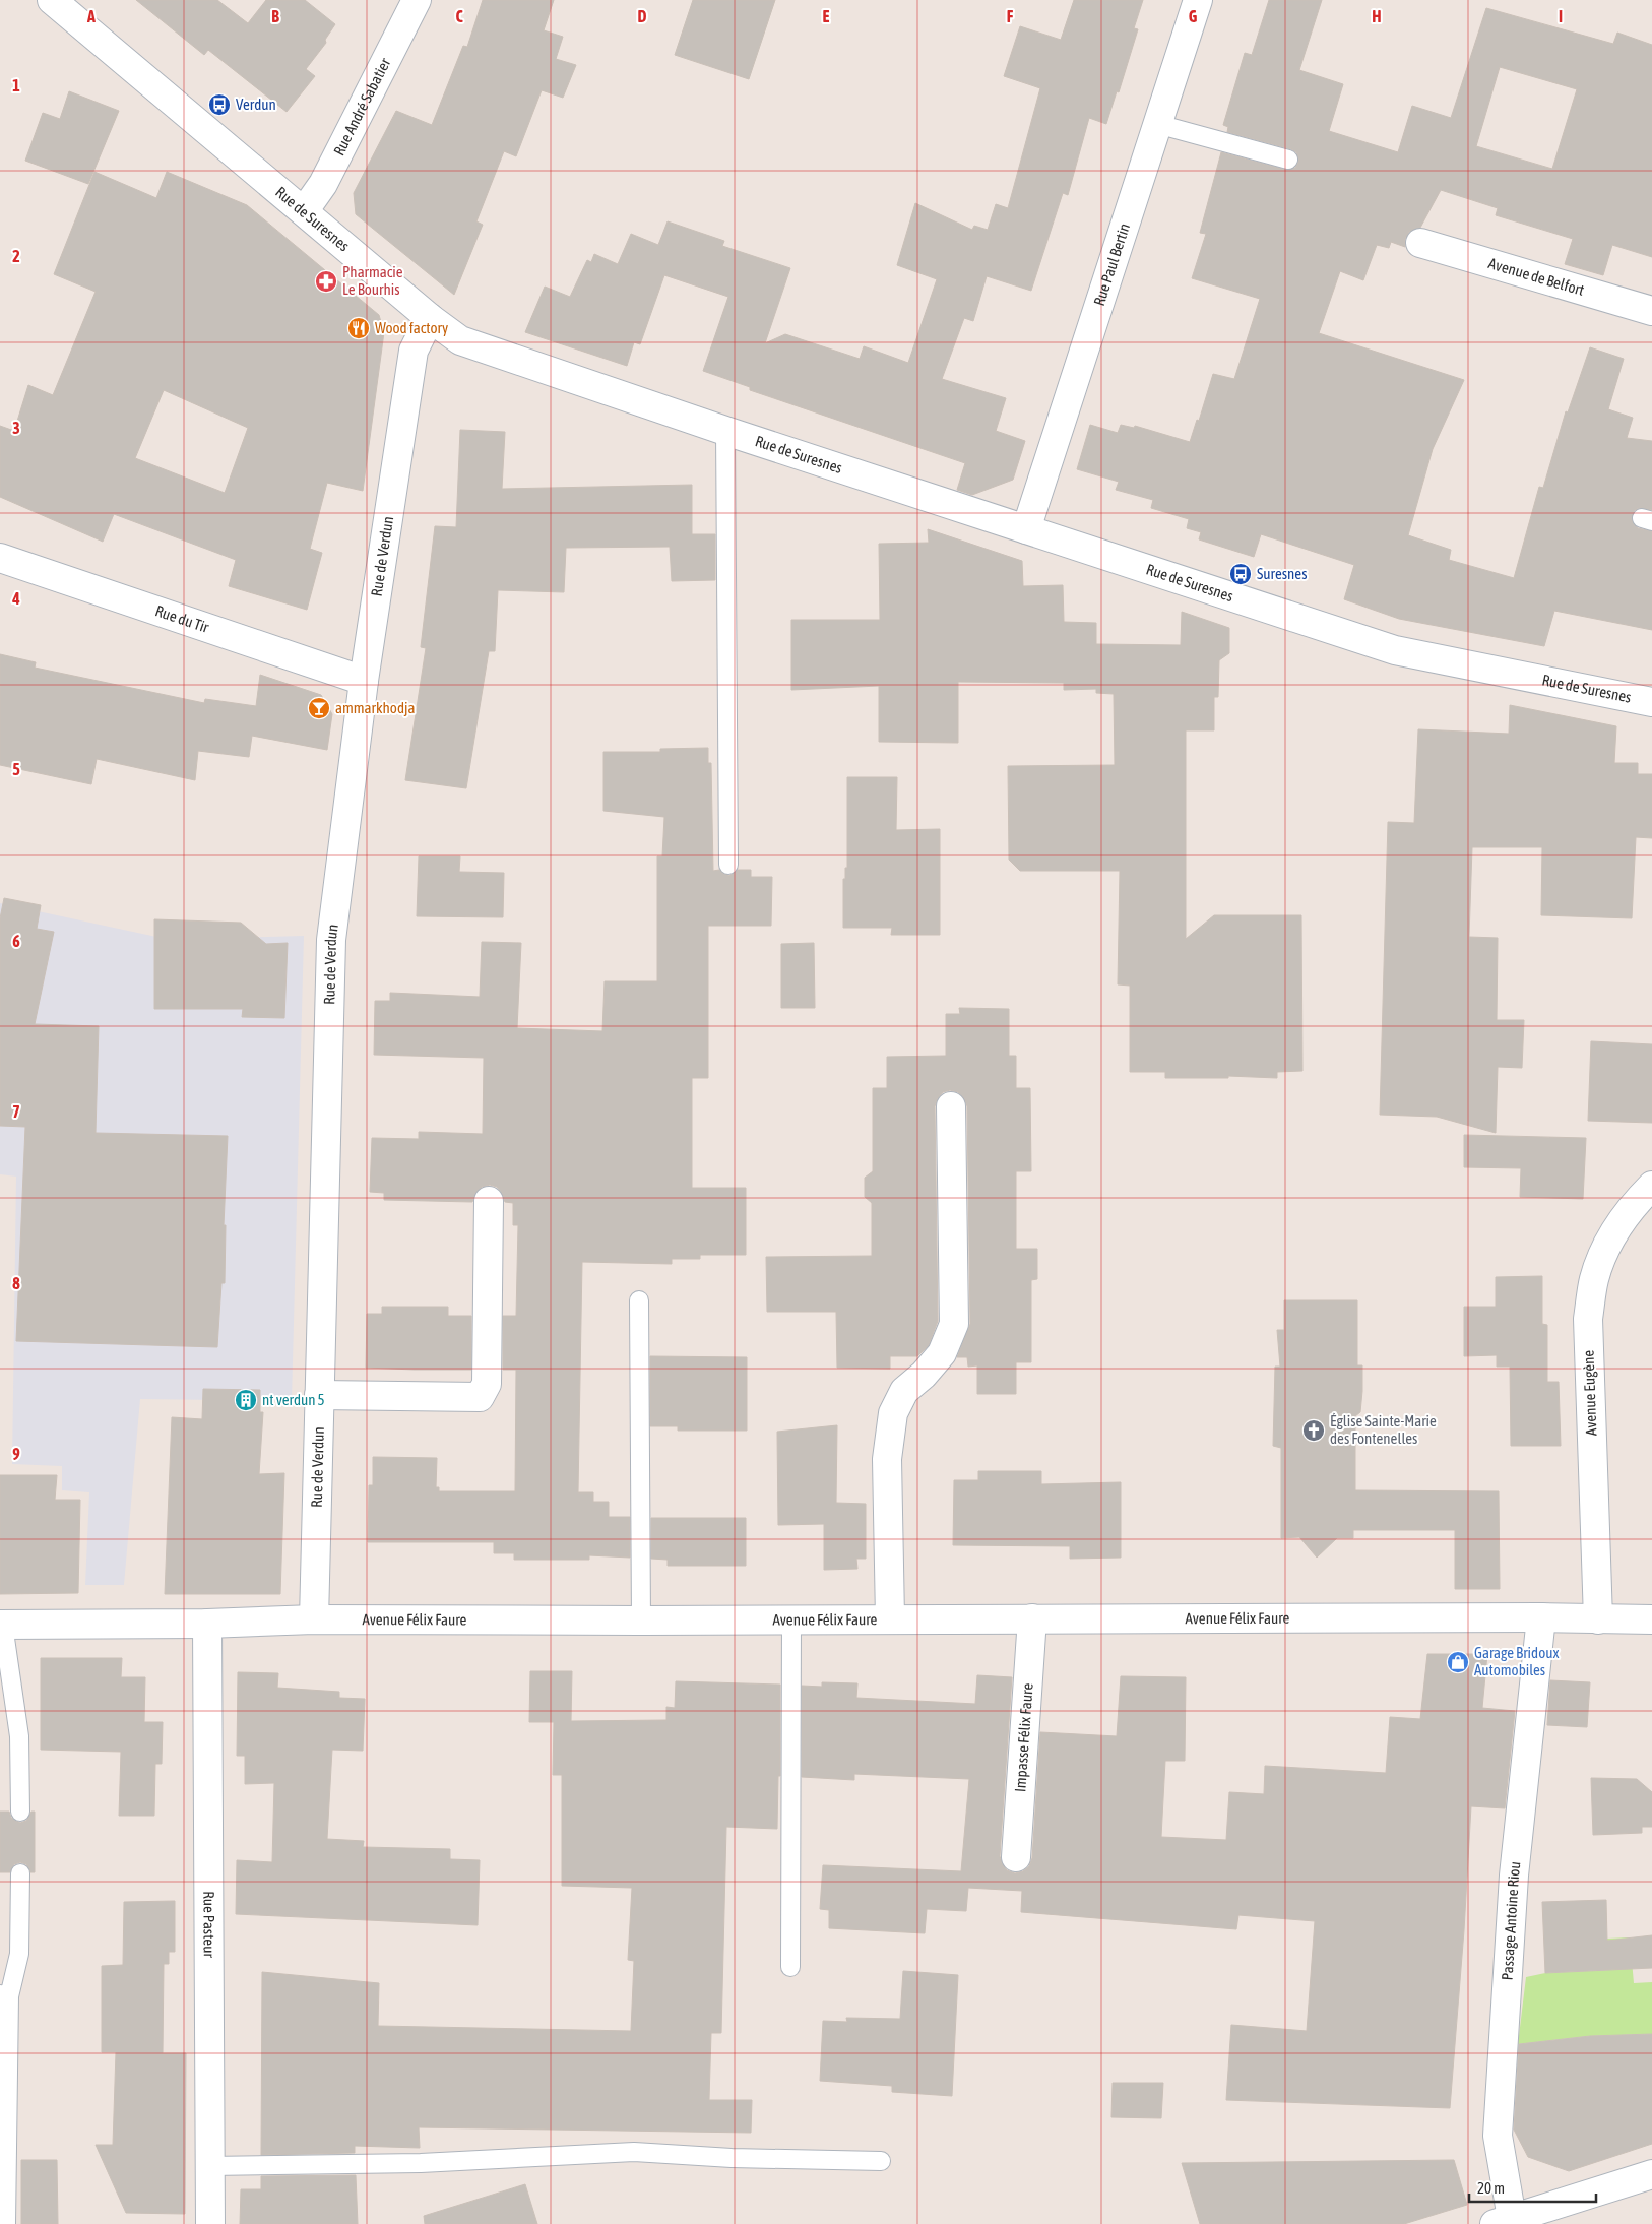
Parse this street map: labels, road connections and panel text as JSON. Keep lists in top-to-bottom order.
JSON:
{
  "streets": {
    "street": [
      "Rue André Sabatier",
      "Rue de Suresnes",
      "Rue Paul Bertin",
      "Avenue de Belfort",
      "Rue de Verdun",
      "Rue du Tir",
      "Avenue Eugène",
      "Avenue Félix Faure",
      "Impasse Félix Faure",
      "Passage Antoine Riou",
      "Rue Pasteur"
    ]
  },
  "crossings": [
    ["Rue André Sabatier", "Rue de Suresnes"],
    ["Rue de Suresnes", "Rue Paul Bertin"],
    ["Rue de Suresnes", "Rue de Verdun"],
    ["Rue de Verdun", "Rue du Tir"],
    ["Rue de Verdun", "Avenue Félix Faure"],
    ["Avenue Eugène", "Avenue Félix Faure"],
    ["Avenue Félix Faure", "Impasse Félix Faure"],
    ["Avenue Félix Faure", "Passage Antoine Riou"],
    ["Avenue Félix Faure", "Rue Pasteur"]
  ],
  "places": {
    "bus stop": ["Verdun", "Suresnes"],
    "pharmacy": ["Pharmacie Le Bourhis"],
    "restaurant": ["Wood factory"],
    "bar": ["ammarkhodja"],
    "building": ["nt verdun 5"],
    "church": ["Église Sainte-Marie des Fontenelles"],
    "shop": ["Garage Bridoux Automobiles"]
  },
  "scale_bar": "20 m",
  "grid": {
    "columns": [
      "A",
      "B",
      "C",
      "D",
      "E",
      "F",
      "G",
      "H",
      "I"
    ],
    "rows": [
      "1",
      "2",
      "3",
      "4",
      "5",
      "6",
      "7",
      "8",
      "9"
    ]
  }
}
